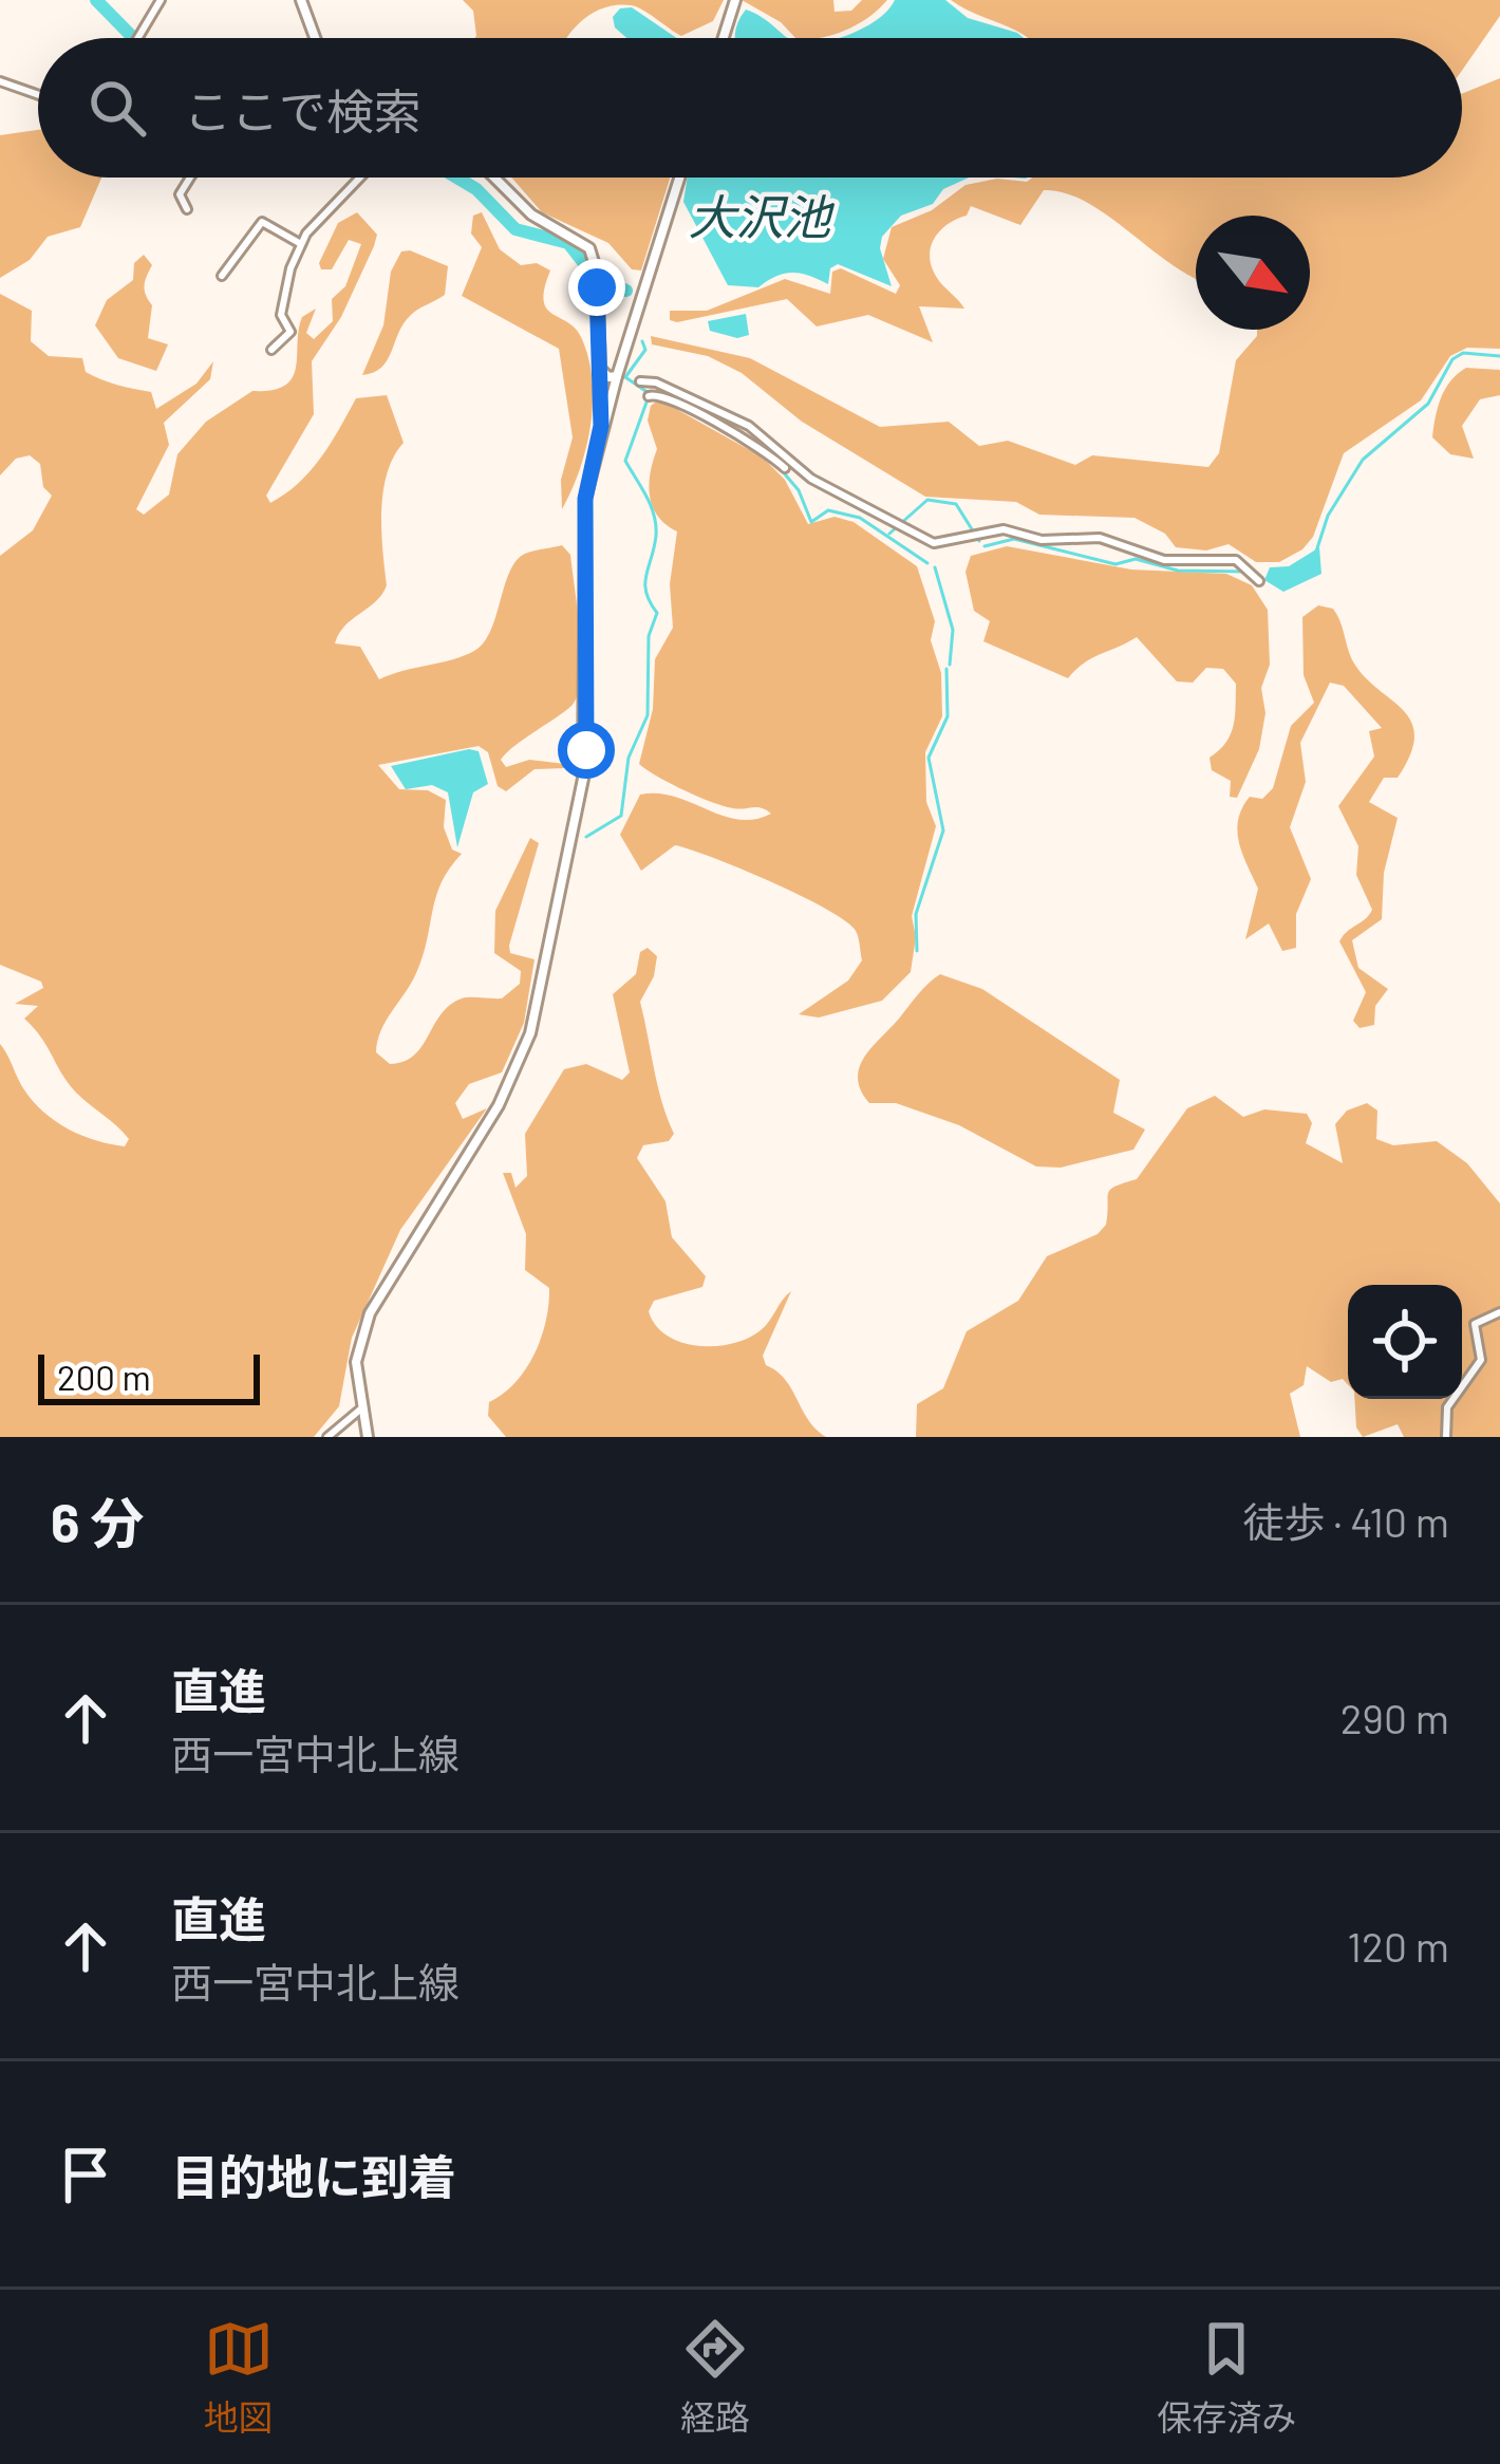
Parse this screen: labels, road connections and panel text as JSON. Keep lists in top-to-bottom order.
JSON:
{
  "water": ["大沢池"],
  "scale_bar": "200 m",
  "north": "bottom right",
  "page": {
    "search": "ここで検索",
    "scale": "200 m",
    "heading": ["6 分", "徒歩 · 410 m"],
    "list": [
      ["直進", "西一宮中北上線", "290 m"],
      ["直進", "西一宮中北上線", "120 m"],
      "目的地に到着"
    ],
    "nav": ["地図", "経路", "保存済み"]
  }
}
